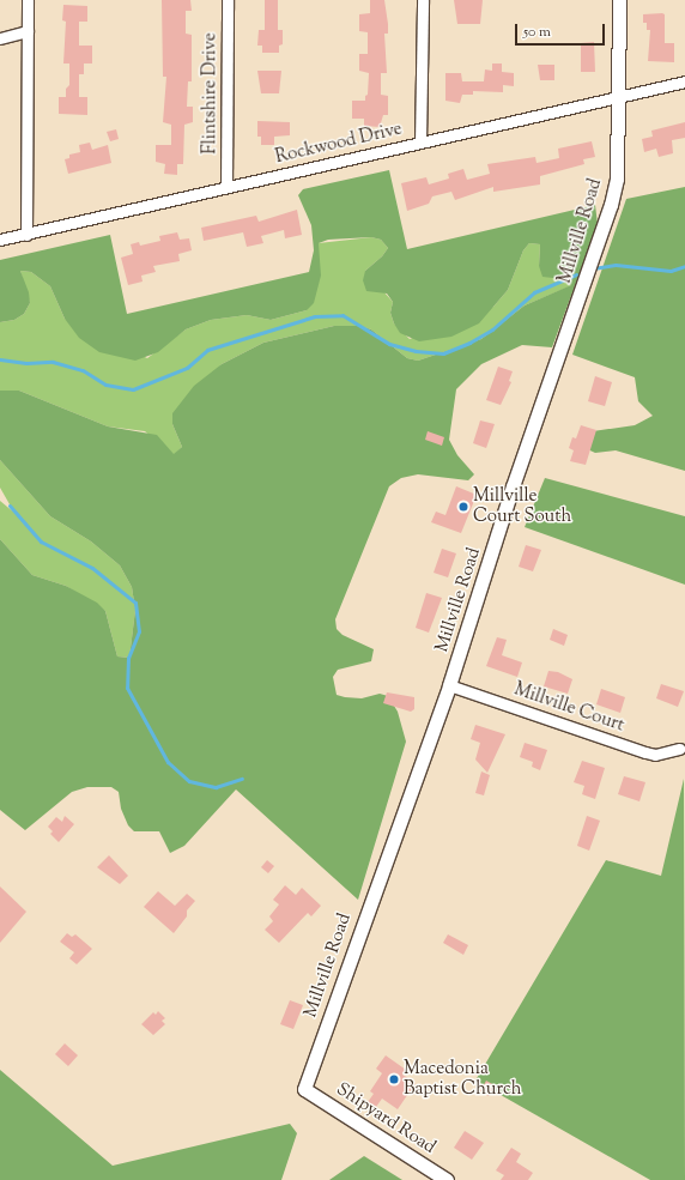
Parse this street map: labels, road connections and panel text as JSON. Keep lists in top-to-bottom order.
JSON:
{
  "streets": {
    "street": [
      "Flintshire Drive",
      "Rockwood Drive",
      "Millville Road",
      "Millville Court",
      "Shipyard Road"
    ]
  },
  "crossings": [
    ["Flintshire Drive", "Rockwood Drive"],
    ["Rockwood Drive", "Millville Road"],
    ["Millville Road", "Millville Court"],
    ["Millville Road", "Shipyard Road"]
  ],
  "places": ["Millville Court South", "Macedonia Baptist Church"],
  "scale_bar": "50 m"
}
